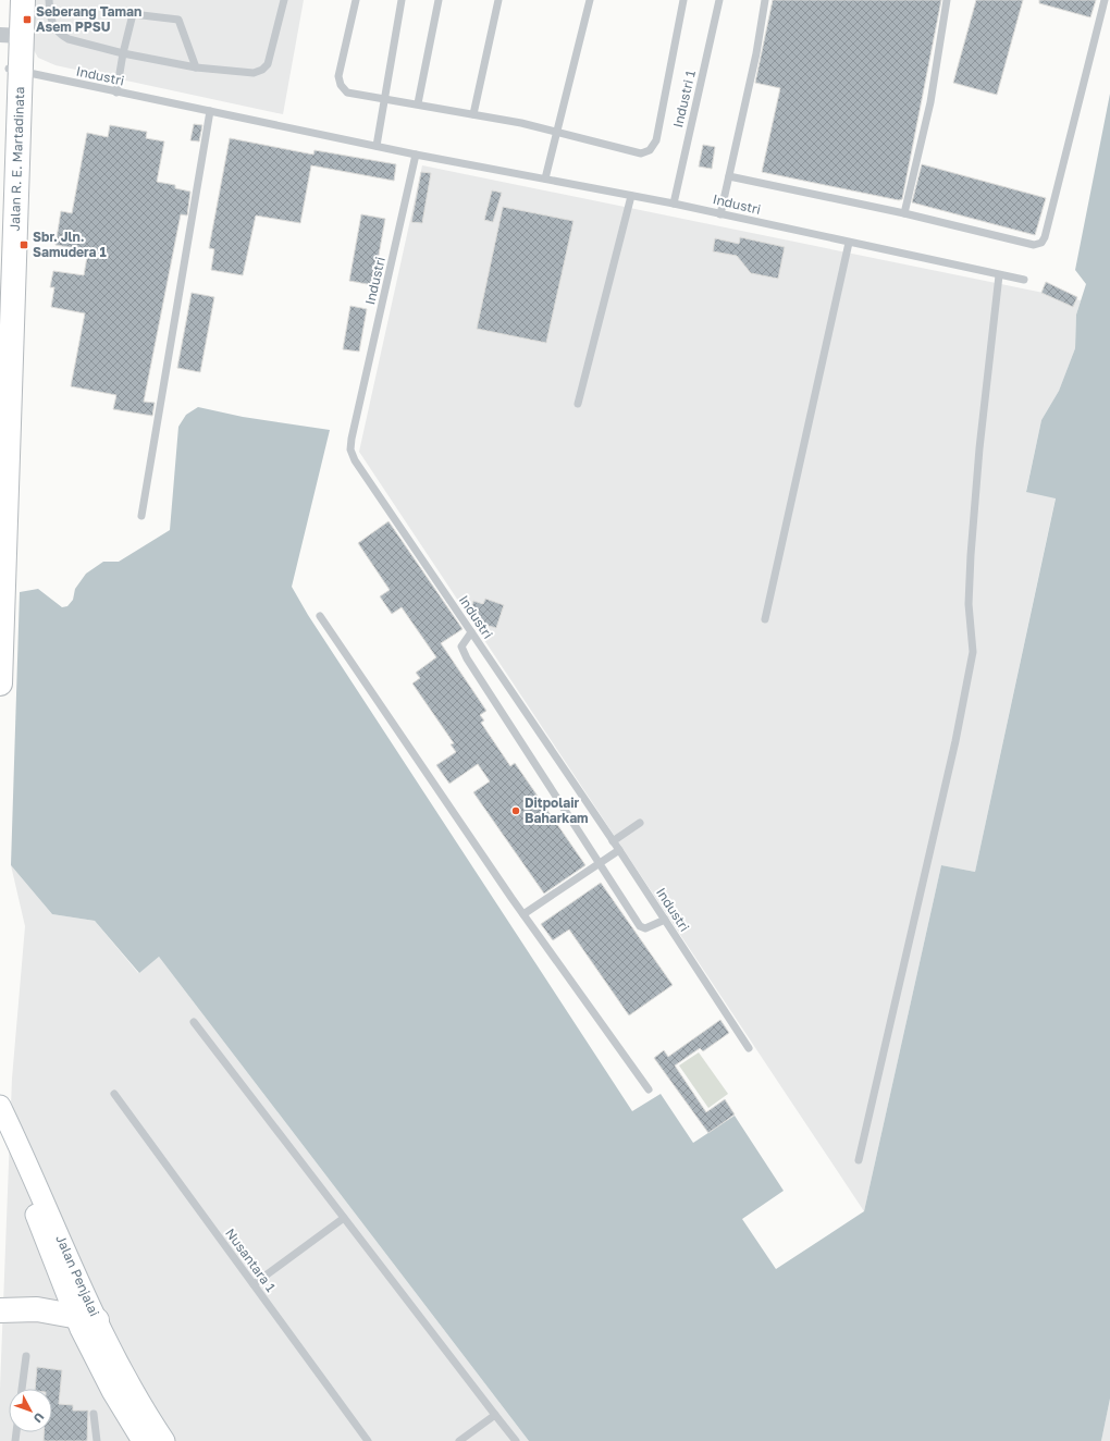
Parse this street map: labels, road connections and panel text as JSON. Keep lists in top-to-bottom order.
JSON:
{
  "streets": {
    "highway": ["Jalan R. E. Martadinata"],
    "street": ["Jalan Penjalai"],
    "lane": ["Industri", "Industri 1", "Nusantara 1"]
  },
  "crossings": [
    ["Industri", "Industri 1"],
    ["Industri", "Jalan R. E. Martadinata"]
  ],
  "places": {
    "transit": ["Seberang Taman Asem PPSU", "Sbr. Jln. Samudera 1"],
    "other": ["Ditpolair Baharkam"]
  },
  "north": "bottom right"
}
